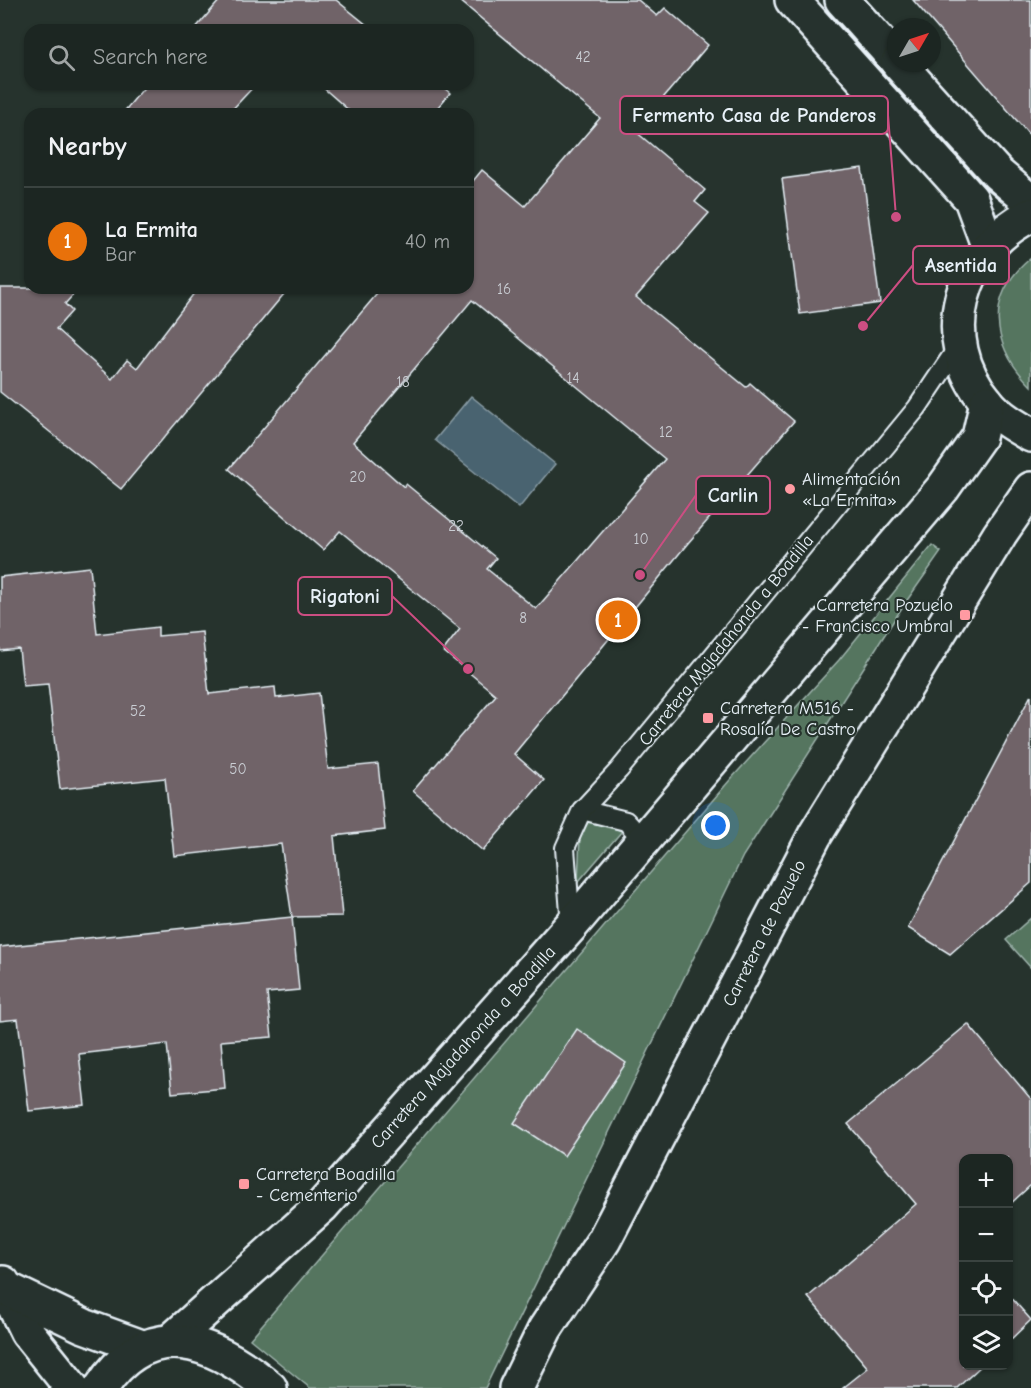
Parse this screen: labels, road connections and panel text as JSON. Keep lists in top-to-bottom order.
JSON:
{
  "streets": {
    "street": ["Carretera Majadahonda a Boadilla", "Carretera de Pozuelo"]
  },
  "places": {
    "other": [
      "Fermento Casa de Panderos",
      "Asentida",
      "Alimentación «La Ermita»",
      "Carlin",
      "Rigatoni"
    ],
    "transit": ["Carretera Pozuelo - Francisco Umbral", "Carretera M516 - Rosalía De Castro", "Carretera Boadilla - Cementerio"]
  },
  "house_numbers": [
    "42",
    "16",
    "14",
    "18",
    "12",
    "20",
    "22",
    "10",
    "8",
    "52",
    "50"
  ],
  "north": "top right",
  "page": {
    "search": "Search here",
    "heading": "Nearby",
    "list": [
      {
        "mark": "1",
        "name": "La Ermita",
        "note": "Bar",
        "value": "40 m"
      }
    ],
    "pins": "1",
    "map_buttons": ["+", "−"]
  }
}
